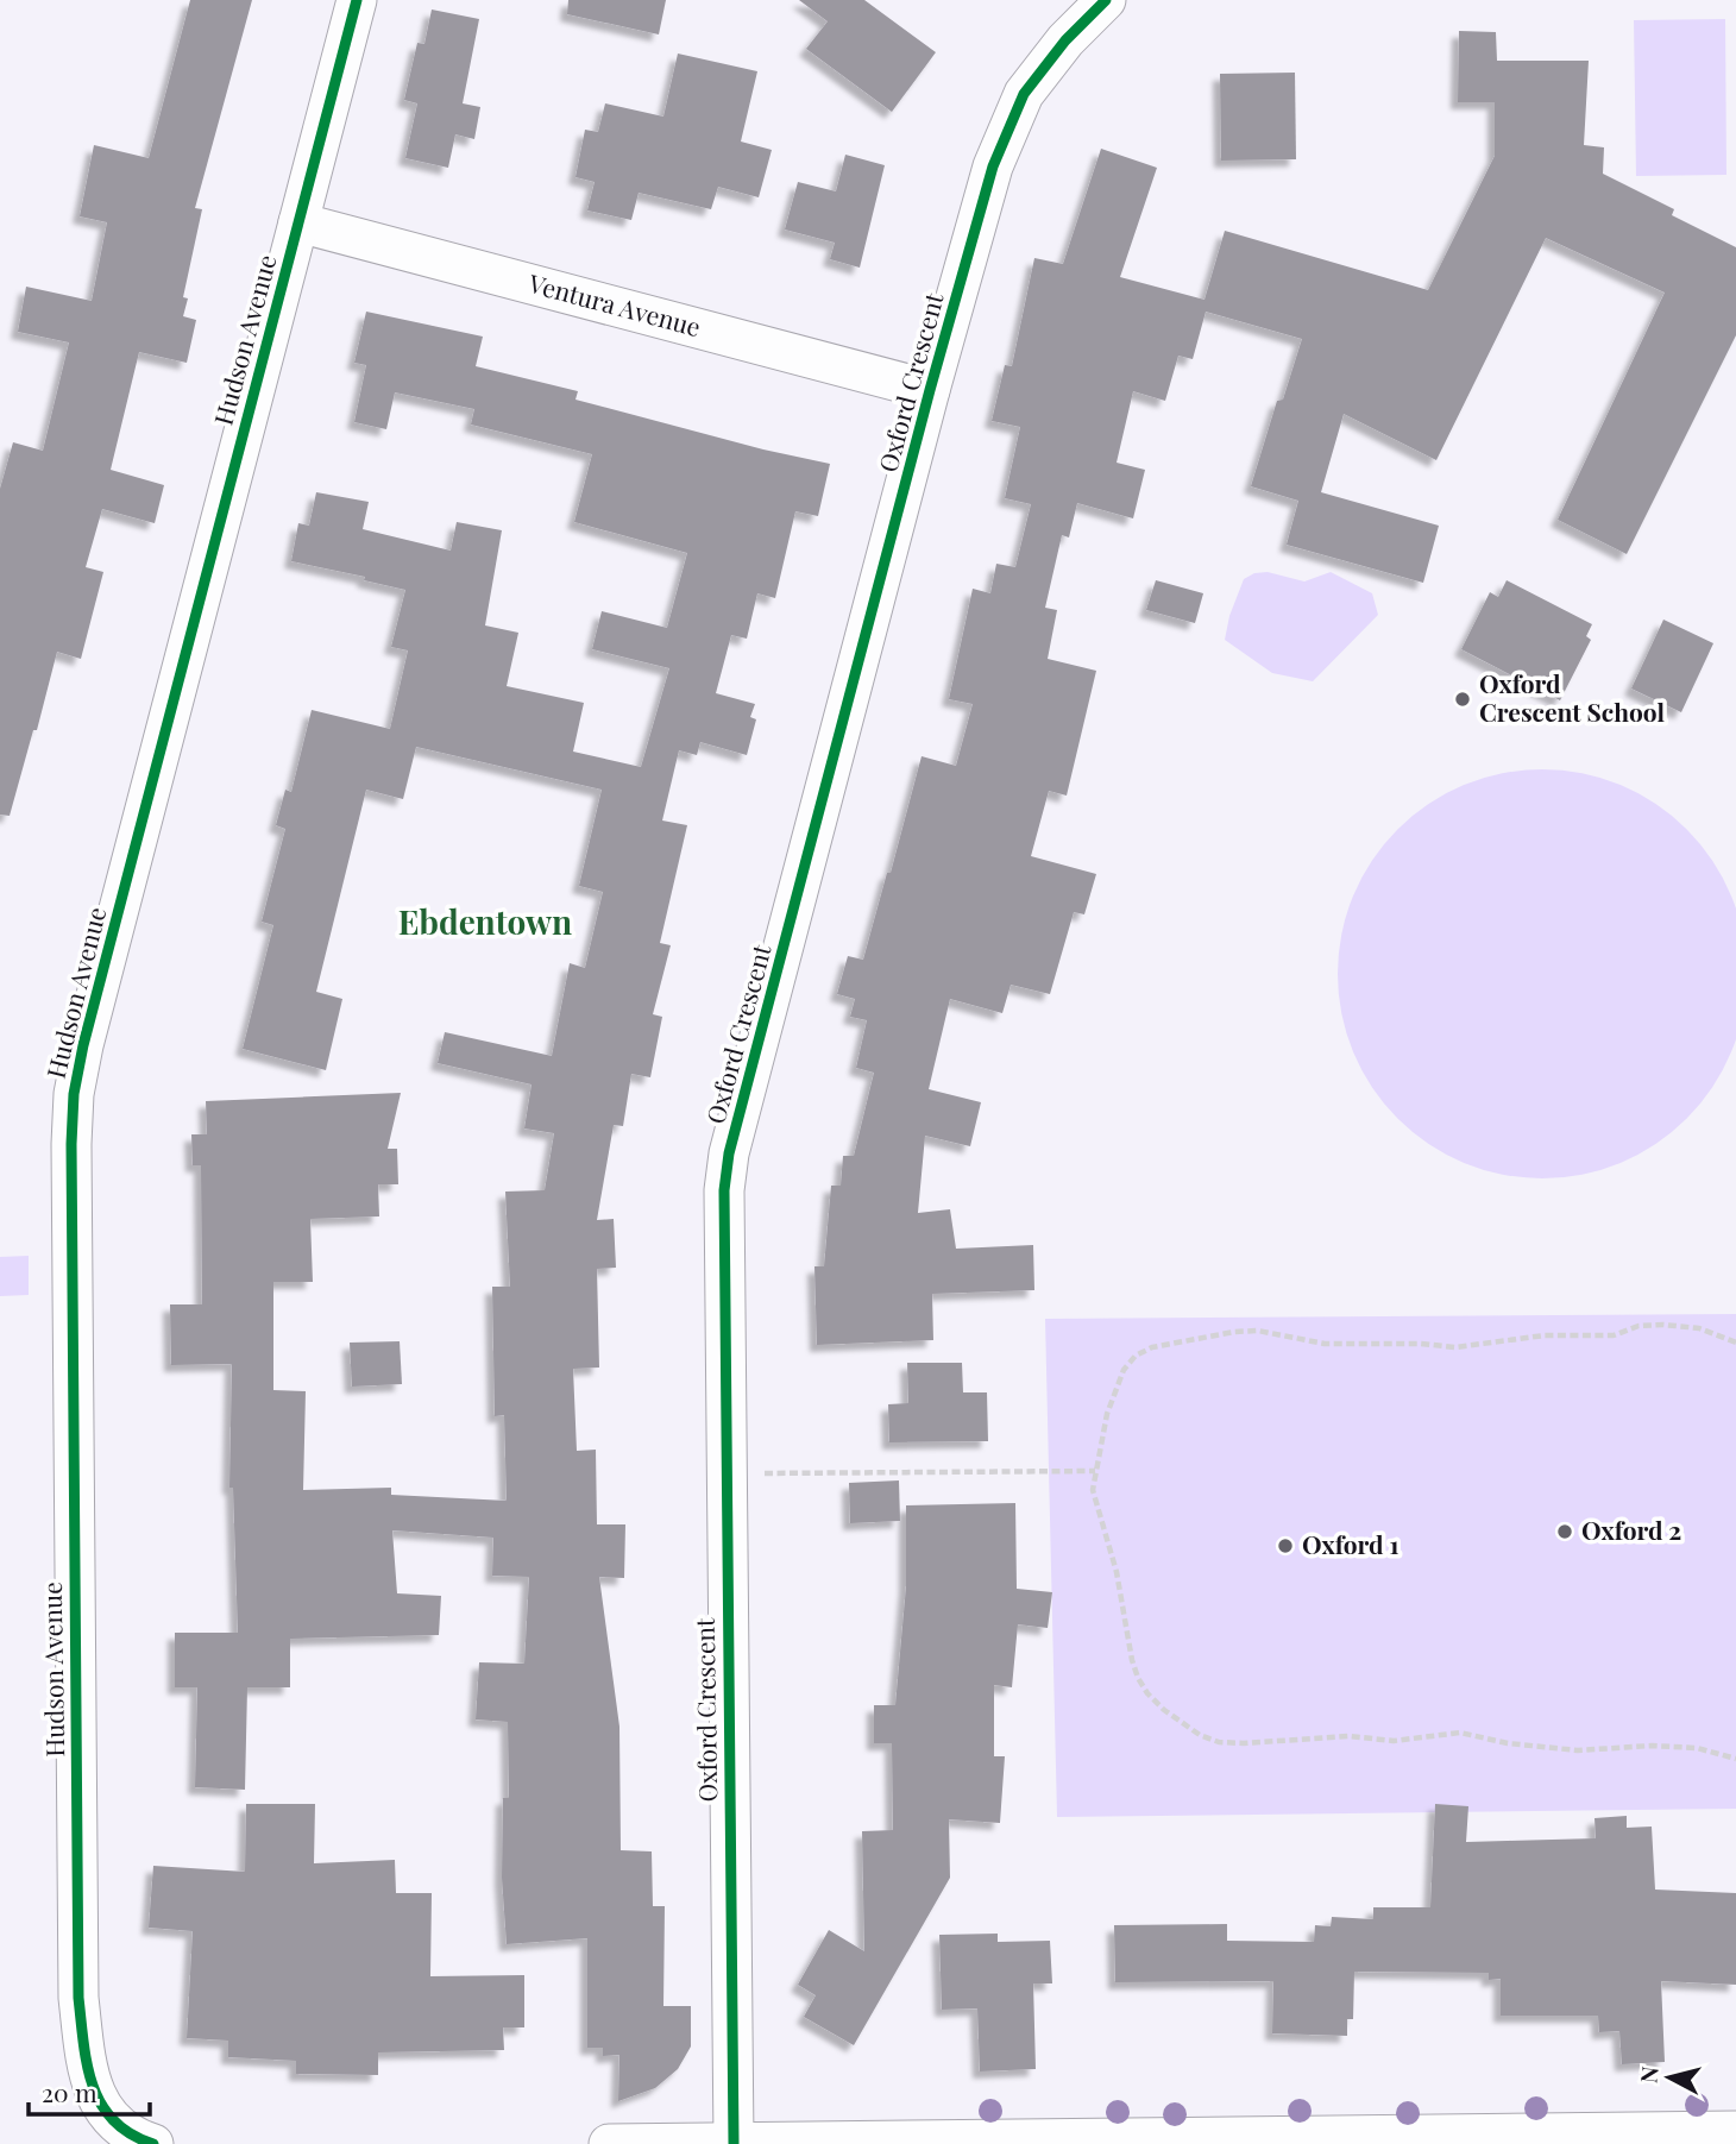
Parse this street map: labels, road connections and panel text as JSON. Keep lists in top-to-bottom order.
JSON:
{
  "streets": {
    "street": ["Ventura Avenue", "Hudson Avenue", "Oxford Crescent"]
  },
  "crossings": [
    ["Ventura Avenue", "Hudson Avenue"],
    ["Ventura Avenue", "Oxford Crescent"]
  ],
  "districts": ["Ebdentown"],
  "places": ["Oxford Crescent School", "Oxford 2", "Oxford 1"],
  "scale_bar": "20 m",
  "north": "left"
}
